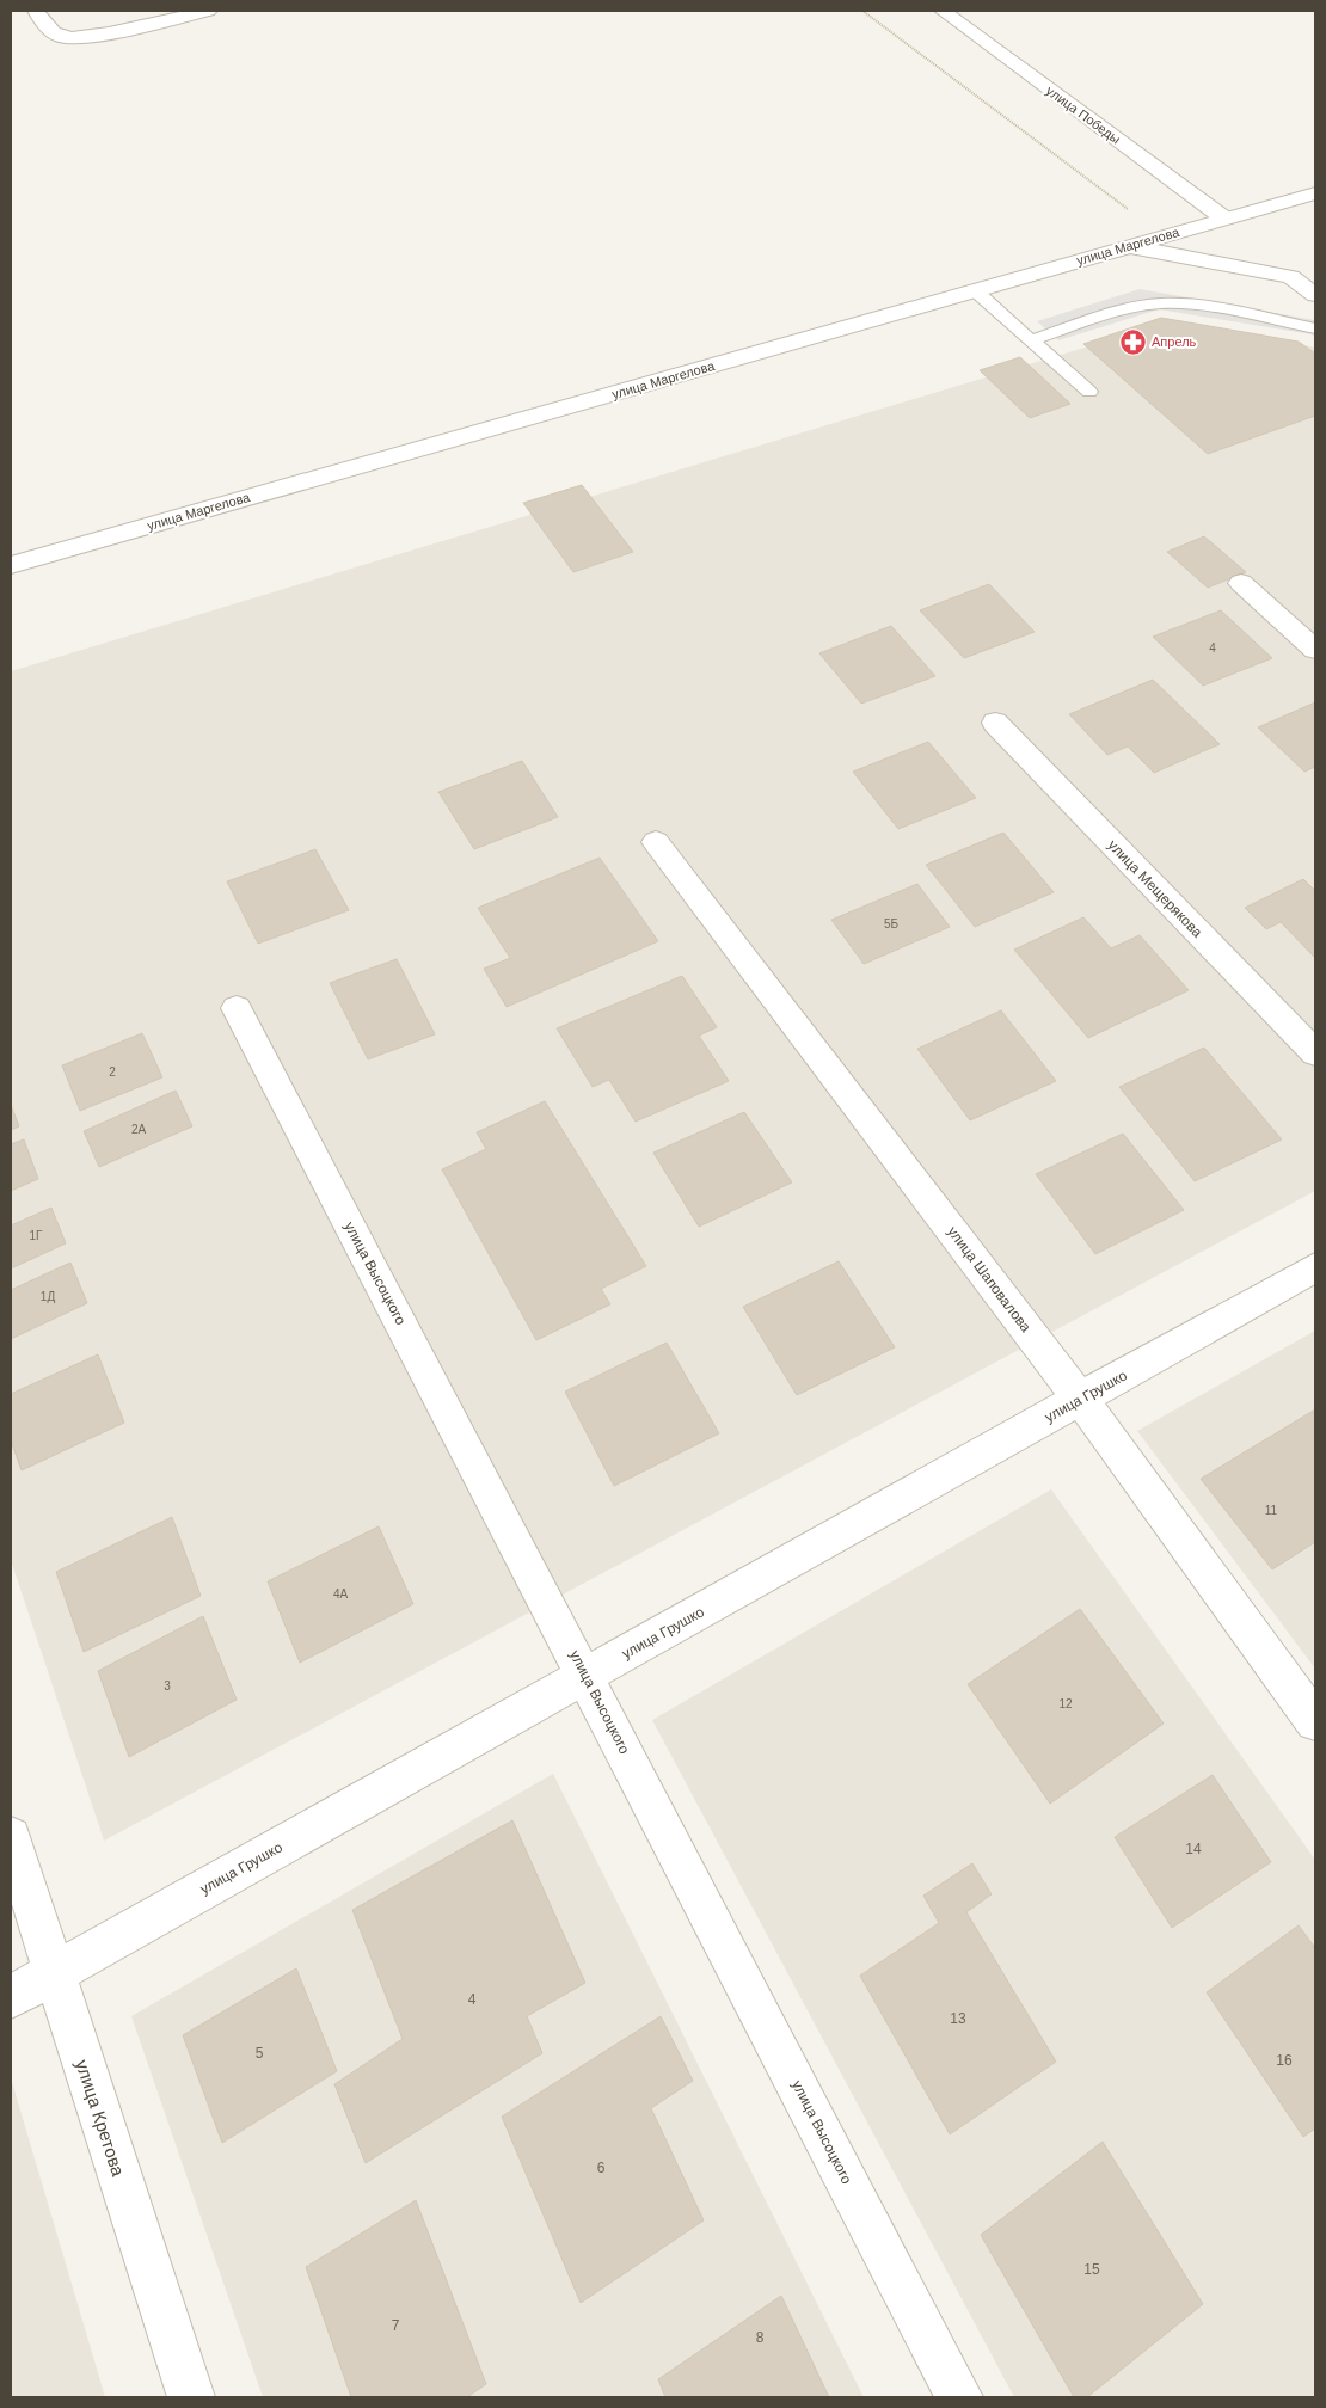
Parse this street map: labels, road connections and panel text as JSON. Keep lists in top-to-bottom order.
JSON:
{
  "streets": {
    "street": [
      "улица Победы",
      "улица Маргелова",
      "улица Мещерякова",
      "улица Высоцкого",
      "улица Шаповалова",
      "улица Грушко",
      "улица Кретова"
    ]
  },
  "crossings": [
    ["улица Победы", "улица Маргелова"],
    ["улица Высоцкого", "улица Грушко"],
    ["улица Шаповалова", "улица Грушко"],
    ["улица Грушко", "улица Кретова"]
  ],
  "places": {
    "pharmacy": ["Апрель"]
  },
  "house_numbers": [
    "4",
    "5Б",
    "2",
    "2А",
    "1Г",
    "1Д",
    "11",
    "4А",
    "3",
    "12",
    "14",
    "4",
    "13",
    "5",
    "16",
    "6",
    "15",
    "7",
    "8"
  ]
}
